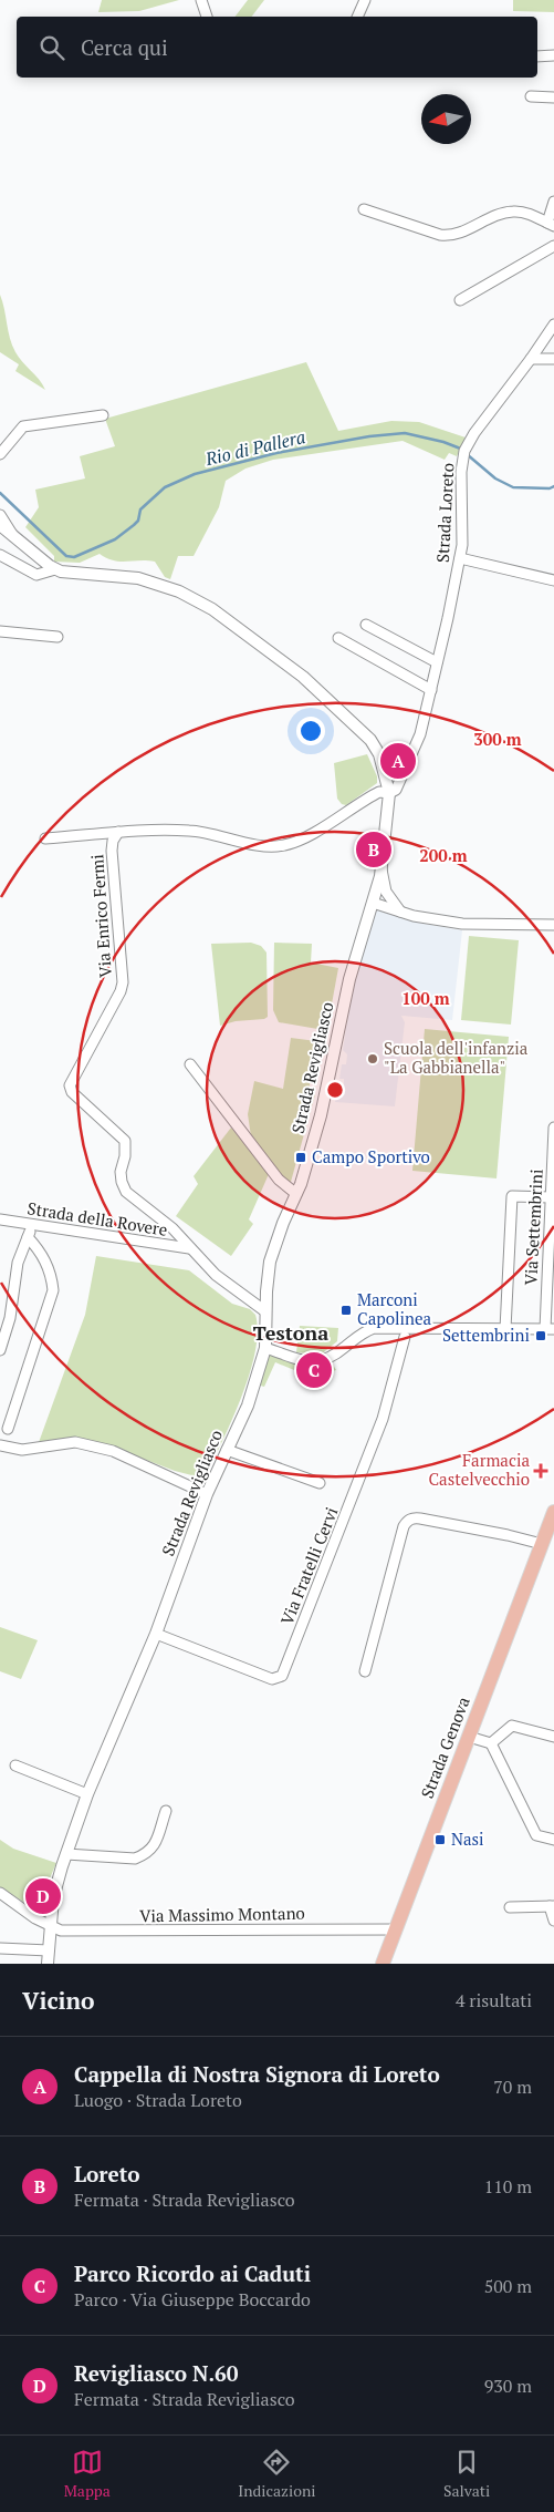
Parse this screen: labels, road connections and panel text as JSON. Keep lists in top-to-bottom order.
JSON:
{
  "streets": {
    "main road": ["Strada Genova"],
    "street": [
      "Strada Loreto",
      "Via Enrico Fermi",
      "Strada Revigliasco",
      "Strada della Rovere",
      "Via Settembrini",
      "Via Fratelli Cervi",
      "Via Massimo Montano"
    ]
  },
  "crossings": [
    ["Strada Loreto", "Strada Revigliasco"],
    ["Via Enrico Fermi", "Strada della Rovere"],
    ["Strada Revigliasco", "Strada della Rovere"],
    ["Strada Revigliasco", "Via Fratelli Cervi"],
    ["Strada Revigliasco", "Via Massimo Montano"],
    ["Strada Genova", "Via Massimo Montano"]
  ],
  "districts": ["Testona"],
  "water": ["Rio di Pallera"],
  "places": {
    "other": ["Scuola dell'infanzia \"La Gabbianella\""],
    "transit": [
      "Campo Sportivo",
      "Marconi Capolinea",
      "Settembrini",
      "Nasi"
    ],
    "health": ["Farmacia Castelvecchio"]
  },
  "north": "left",
  "page": {
    "search": "Cerca qui",
    "pins": [
      "A",
      "B",
      "C",
      "D"
    ],
    "heading": ["Vicino", "4 risultati"],
    "list": [
      {
        "mark": "A",
        "name": "Cappella di Nostra Signora di Loreto",
        "note": "Luogo · Strada Loreto",
        "value": "70 m"
      },
      {
        "mark": "B",
        "name": "Loreto",
        "note": "Fermata · Strada Revigliasco",
        "value": "110 m"
      },
      {
        "mark": "C",
        "name": "Parco Ricordo ai Caduti",
        "note": "Parco · Via Giuseppe Boccardo",
        "value": "500 m"
      },
      {
        "mark": "D",
        "name": "Revigliasco N.60",
        "note": "Fermata · Strada Revigliasco",
        "value": "930 m"
      }
    ],
    "nav": ["Mappa", "Indicazioni", "Salvati"]
  },
  "rings": ["300 m", "200 m", "100 m"]
}
